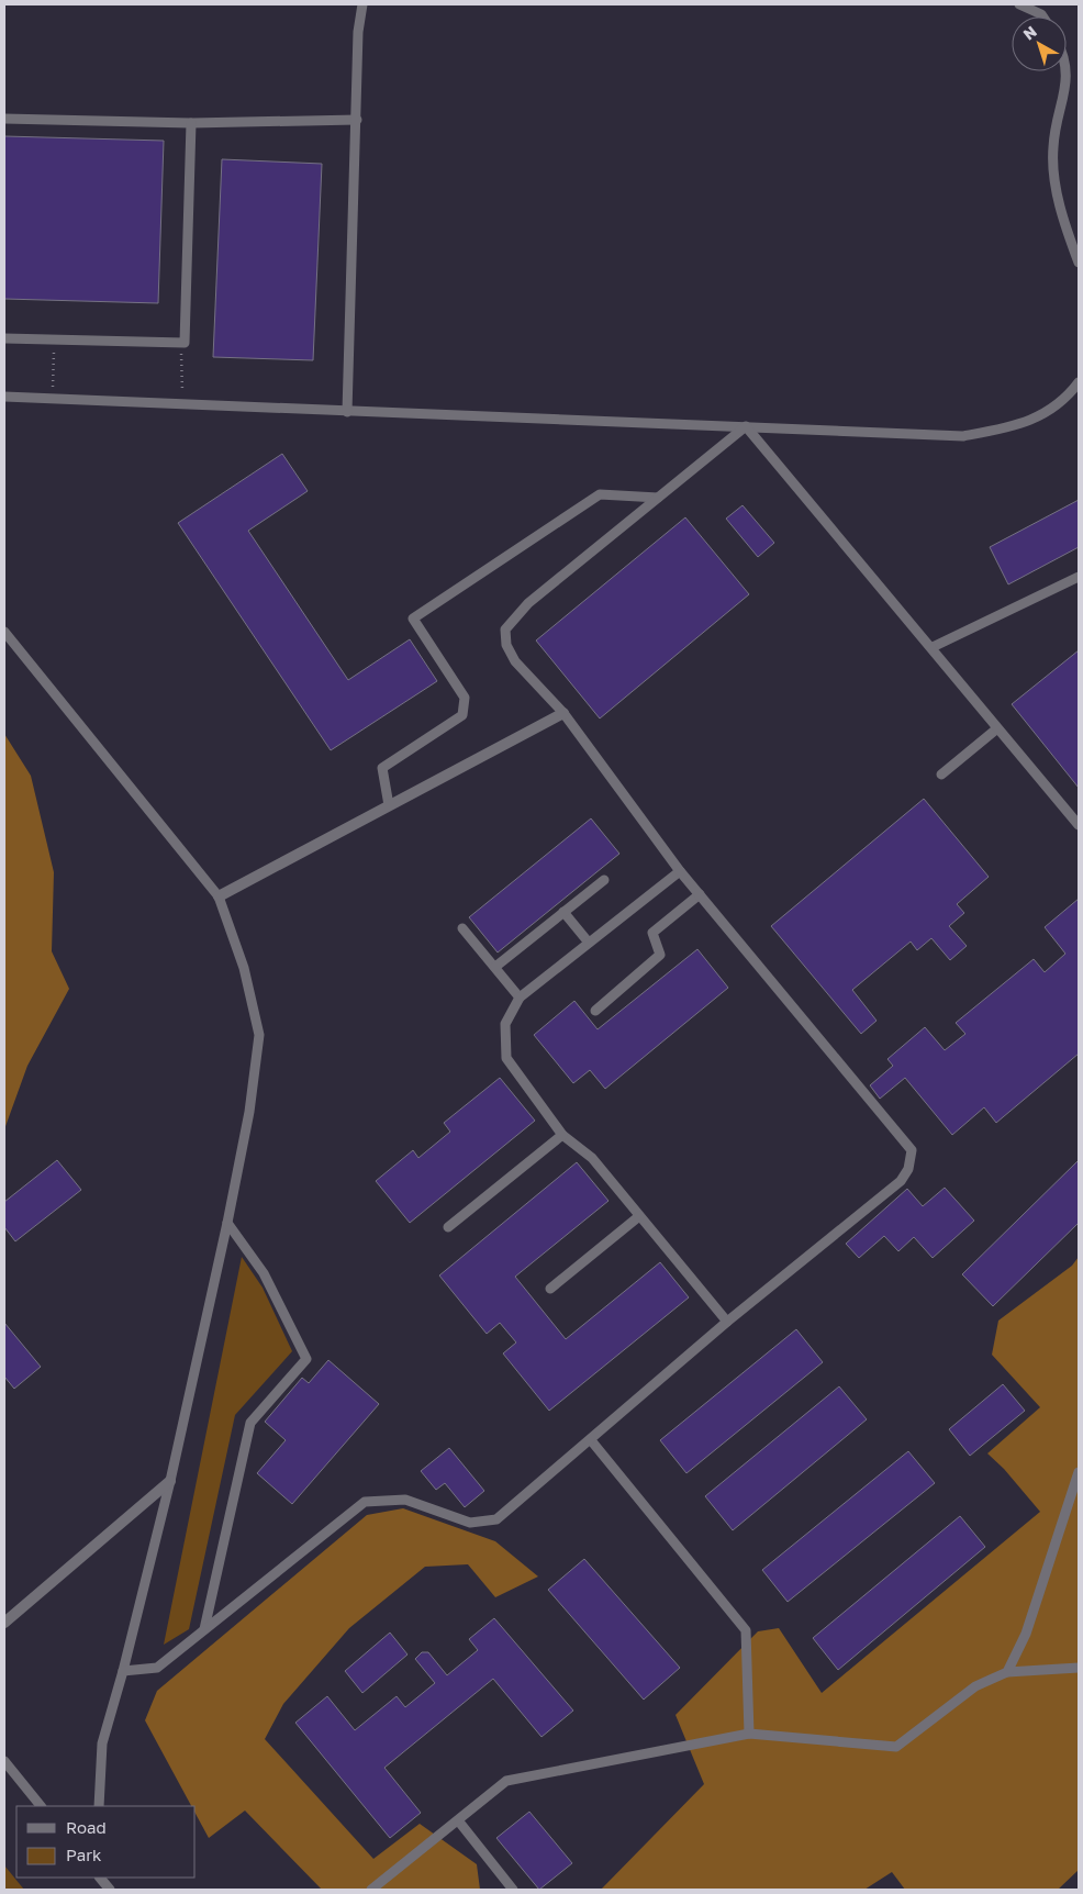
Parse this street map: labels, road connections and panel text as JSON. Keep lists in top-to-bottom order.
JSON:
{
  "legend": ["Road", "Park"],
  "north": "top left"
}
